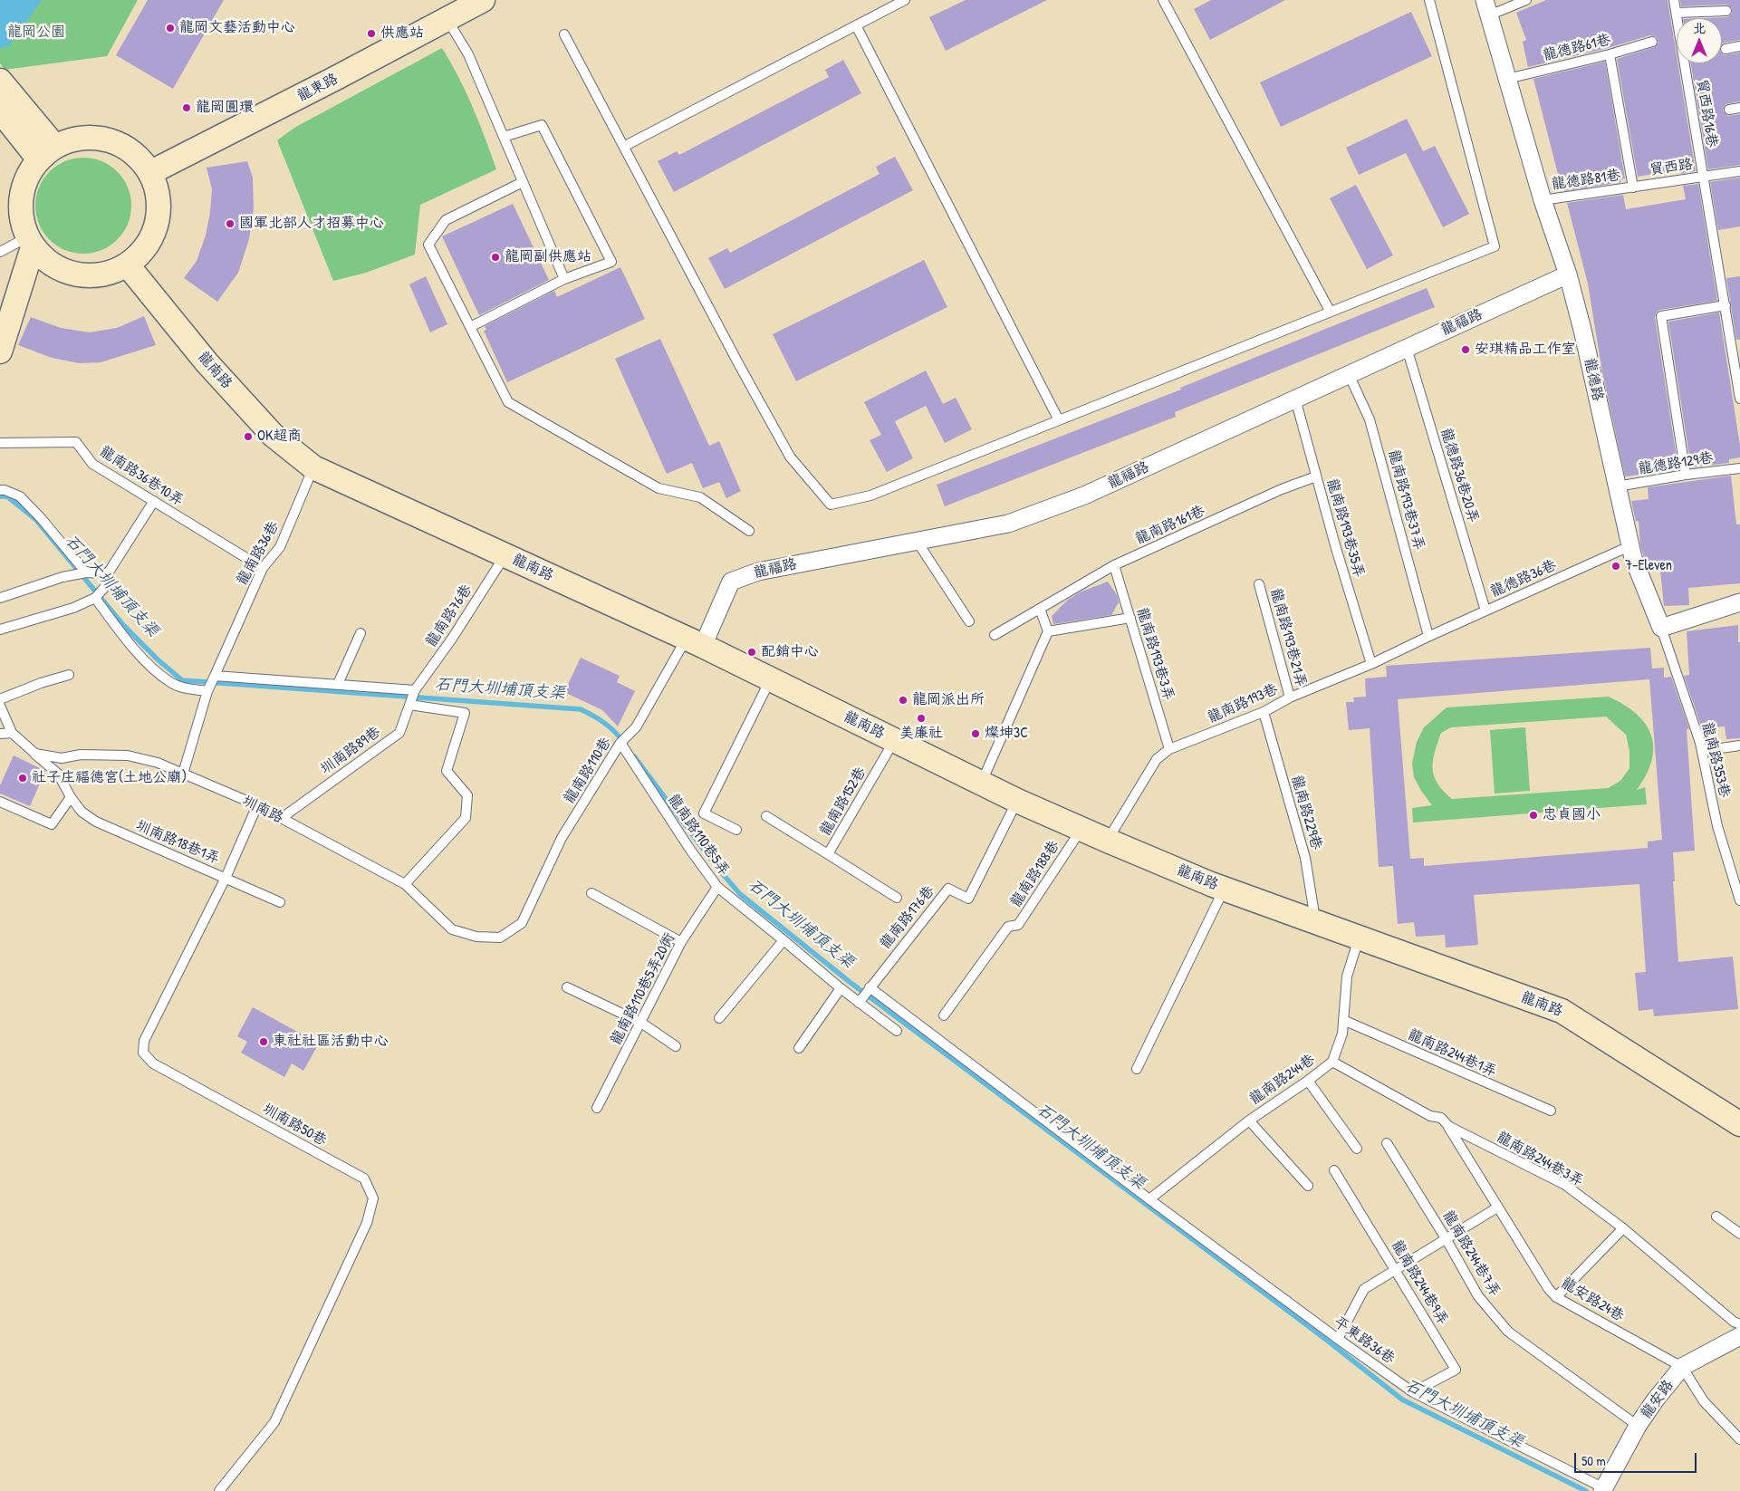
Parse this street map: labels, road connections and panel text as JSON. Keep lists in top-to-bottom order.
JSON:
{
  "streets": {
    "main road": ["龍東路", "龍南路"],
    "street": ["龍福路", "龍德路", "龍安路"],
    "lane": [
      "龍德路61巷",
      "貿西路16巷",
      "貿西路",
      "龍德路81巷",
      "龍德路129巷",
      "龍德路36巷20弄",
      "龍南路36巷10弄",
      "龍南路193巷37弄",
      "龍南路161巷",
      "龍南路193巷35弄",
      "龍南路36巷",
      "龍德路36巷",
      "龍南路76巷",
      "龍南路193巷21弄",
      "龍南路193巷3弄",
      "龍南路193巷",
      "圳南路89巷",
      "龍南路353巷",
      "龍南路110巷",
      "龍南路152巷",
      "圳南路",
      "龍南路229巷",
      "龍南路110巷5弄",
      "圳南路18巷1弄",
      "龍南路188巷",
      "龍南路176巷",
      "龍南路110巷5弄20衖",
      "龍南路244巷1弄",
      "龍南路244巷",
      "圳南路50巷",
      "龍南路244巷3弄",
      "龍南路244巷7弄",
      "龍南路244巷9弄",
      "龍安路24巷",
      "平東路36巷"
    ]
  },
  "crossings": [
    ["龍德路61巷", "龍德路"],
    ["龍東路", "龍南路"],
    ["貿西路16巷", "貿西路"],
    ["貿西路", "龍德路81巷"],
    ["龍德路81巷", "龍德路"],
    ["龍福路", "龍南路"],
    ["龍福路", "龍德路"],
    ["龍福路", "龍德路36巷20弄"],
    ["龍福路", "龍南路193巷37弄"],
    ["龍福路", "龍南路193巷35弄"],
    ["龍福路", "龍南路110巷"],
    ["龍南路", "龍南路36巷"],
    ["龍南路", "龍南路76巷"],
    ["龍南路", "龍南路193巷"],
    ["龍南路", "龍南路110巷"],
    ["龍南路", "龍南路152巷"],
    ["龍南路", "龍南路229巷"],
    ["龍南路", "龍南路188巷"],
    ["龍南路", "龍南路176巷"],
    ["龍南路", "龍南路244巷"],
    ["龍德路", "龍德路129巷"],
    ["龍德路", "龍德路36巷"],
    ["龍德路", "龍南路353巷"],
    ["龍德路36巷20弄", "龍德路36巷"],
    ["龍南路36巷10弄", "龍南路36巷"],
    ["龍南路193巷37弄", "龍德路36巷"],
    ["龍南路193巷37弄", "龍南路193巷"],
    ["龍南路161巷", "龍南路193巷35弄"],
    ["龍南路161巷", "龍南路193巷3弄"],
    ["龍南路193巷35弄", "龍南路193巷"],
    ["龍德路36巷", "龍南路193巷"],
    ["龍南路76巷", "圳南路89巷"],
    ["龍南路193巷21弄", "龍南路193巷"],
    ["龍南路193巷3弄", "龍南路193巷"],
    ["龍南路193巷", "龍南路229巷"],
    ["圳南路89巷", "圳南路"],
    ["龍南路110巷", "圳南路"],
    ["龍南路110巷", "龍南路110巷5弄"],
    ["圳南路", "圳南路18巷1弄"],
    ["圳南路", "圳南路50巷"],
    ["龍南路110巷5弄", "龍南路176巷"],
    ["龍南路110巷5弄", "龍南路110巷5弄20衖"],
    ["圳南路18巷1弄", "圳南路50巷"],
    ["龍南路176巷", "平東路36巷"],
    ["龍南路244巷1弄", "龍南路244巷"],
    ["龍南路244巷", "龍南路244巷3弄"],
    ["龍南路244巷", "平東路36巷"],
    ["龍南路244巷3弄", "龍安路24巷"],
    ["龍南路244巷7弄", "龍安路"],
    ["龍南路244巷9弄", "平東路36巷"],
    ["龍安路24巷", "龍安路"],
    ["平東路36巷", "龍安路"]
  ],
  "water": ["石門大圳埔頂支渠"],
  "parks": ["龍岡公園"],
  "places": [
    "龍岡文藝活動中心",
    "供應站",
    "龍岡圓環",
    "國軍北部人才招募中心",
    "龍岡副供應站",
    "安琪精品工作室",
    "OK超商",
    "7-Eleven",
    "配銷中心",
    "龍岡派出所",
    "美廉社",
    "燦坤3C",
    "社子庄福德宮(土地公廟)",
    "忠貞國小",
    "東社社區活動中心"
  ],
  "scale_bar": "50 m",
  "north": "top"
}
